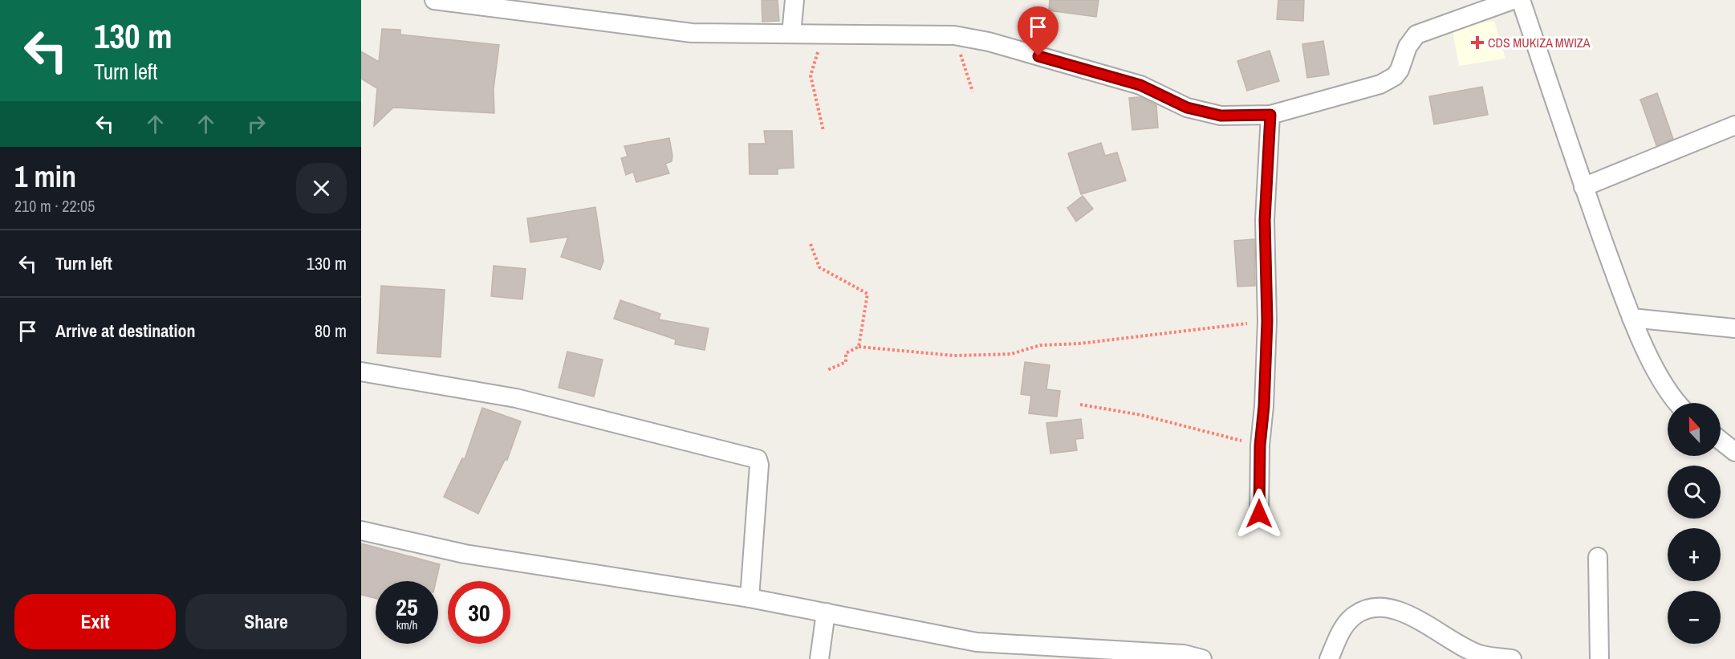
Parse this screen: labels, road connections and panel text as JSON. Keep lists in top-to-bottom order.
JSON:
{
  "places": {
    "health": ["CDS MUKIZA MWIZA"]
  },
  "north": "top",
  "page": {
    "turn": ["130 m", "Turn left"],
    "heading": ["1 min", "210 m · 22:05"],
    "list": [
      {
        "name": "Turn left",
        "value": "130 m"
      },
      {
        "name": "Arrive at destination",
        "value": "80 m"
      }
    ],
    "map_buttons": ["+", "−"],
    "speed": "25 km/h",
    "limit": "30",
    "buttons": ["Exit", "Share"]
  }
}
